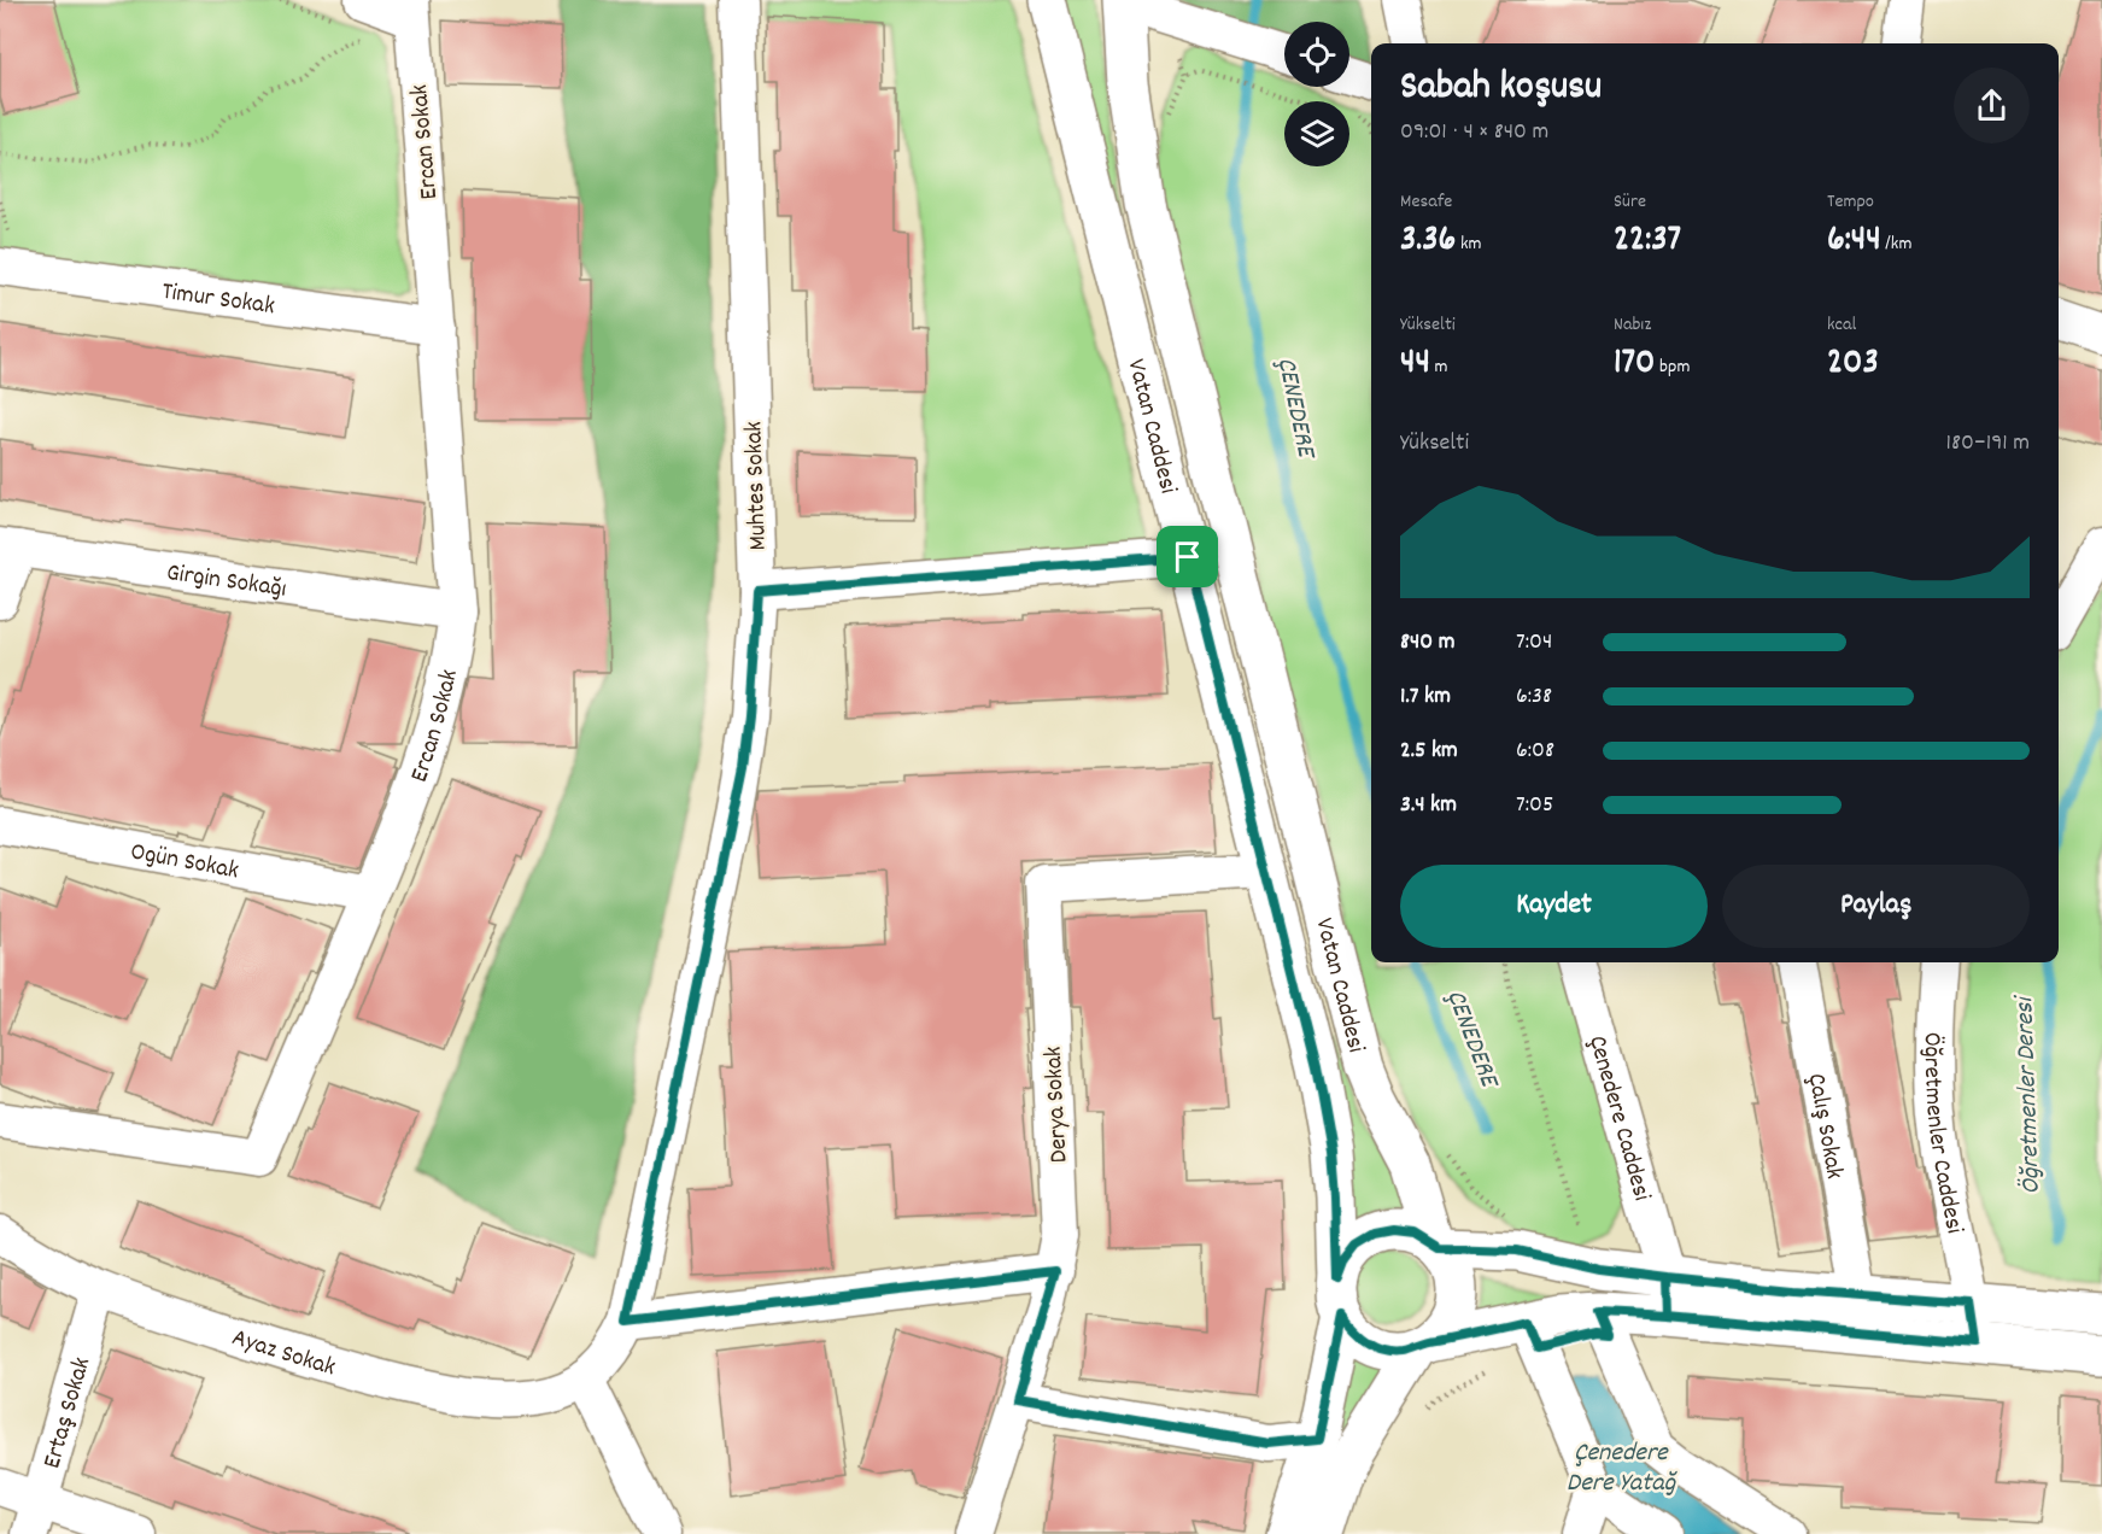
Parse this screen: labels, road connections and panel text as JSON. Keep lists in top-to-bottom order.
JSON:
{
  "streets": {
    "main road": ["Vatan Caddesi"],
    "street": [
      "Ercan Sokak",
      "Timur Sokak",
      "Muhtes Sokak",
      "Girgin Sokağı",
      "Ogün Sokak",
      "Derya Sokak",
      "Çenedere Caddesi",
      "Çalış Sokak",
      "Öğretmenler Caddesi",
      "Ayaz Sokak",
      "Ertaş Sokak"
    ]
  },
  "crossings": [
    ["Ercan Sokak", "Timur Sokak"],
    ["Ercan Sokak", "Girgin Sokağı"],
    ["Ercan Sokak", "Ogün Sokak"],
    ["Vatan Caddesi", "Derya Sokak"],
    ["Muhtes Sokak", "Ayaz Sokak"],
    ["Ayaz Sokak", "Ertaş Sokak"]
  ],
  "water": ["ÇENEDERE", "Öğretmenler Deresi", "Çenedere Dere Yatağ"],
  "page": {
    "heading": ["Sabah koşusu", "09:01 · 4 × 840 m"],
    "stats": [
      ["Mesafe", "3.36 km"],
      ["Süre", "22:37"],
      ["Tempo", "6:44 /km"],
      ["Yükselti", "44 m"],
      ["Nabız", "170 bpm"],
      ["kcal", "203"]
    ],
    "chart": ["Yükselti", "180–191 m"],
    "list": [
      {
        "name": "840 m",
        "note": "7:04"
      },
      {
        "name": "1.7 km",
        "note": "6:38"
      },
      {
        "name": "2.5 km",
        "note": "6:08"
      },
      {
        "name": "3.4 km",
        "note": "7:05"
      }
    ],
    "buttons": ["Kaydet", "Paylaş"]
  }
}
